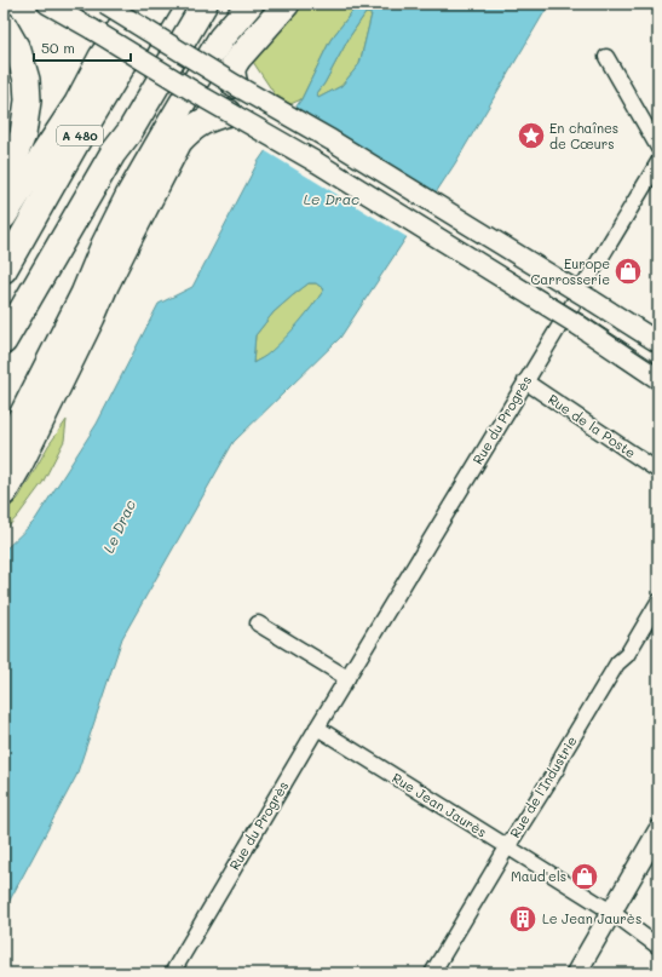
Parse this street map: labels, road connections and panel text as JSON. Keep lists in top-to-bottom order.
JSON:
{
  "streets": {
    "highway": ["A 480"],
    "street": [
      "Rue du Progrès",
      "Rue de la Poste",
      "Rue de l'Industrie",
      "Rue Jean Jaurès"
    ]
  },
  "crossings": [
    ["Rue du Progrès", "Rue de la Poste"],
    ["Rue du Progrès", "Rue Jean Jaurès"],
    ["Rue de l'Industrie", "Rue Jean Jaurès"]
  ],
  "water": ["Le Drac"],
  "places": {
    "place": ["En chaînes de Cœurs"],
    "shop": ["Europe Carrosserie", "Maud'els"],
    "building": ["Le Jean Jaurès"]
  },
  "scale_bar": "50 m"
}
